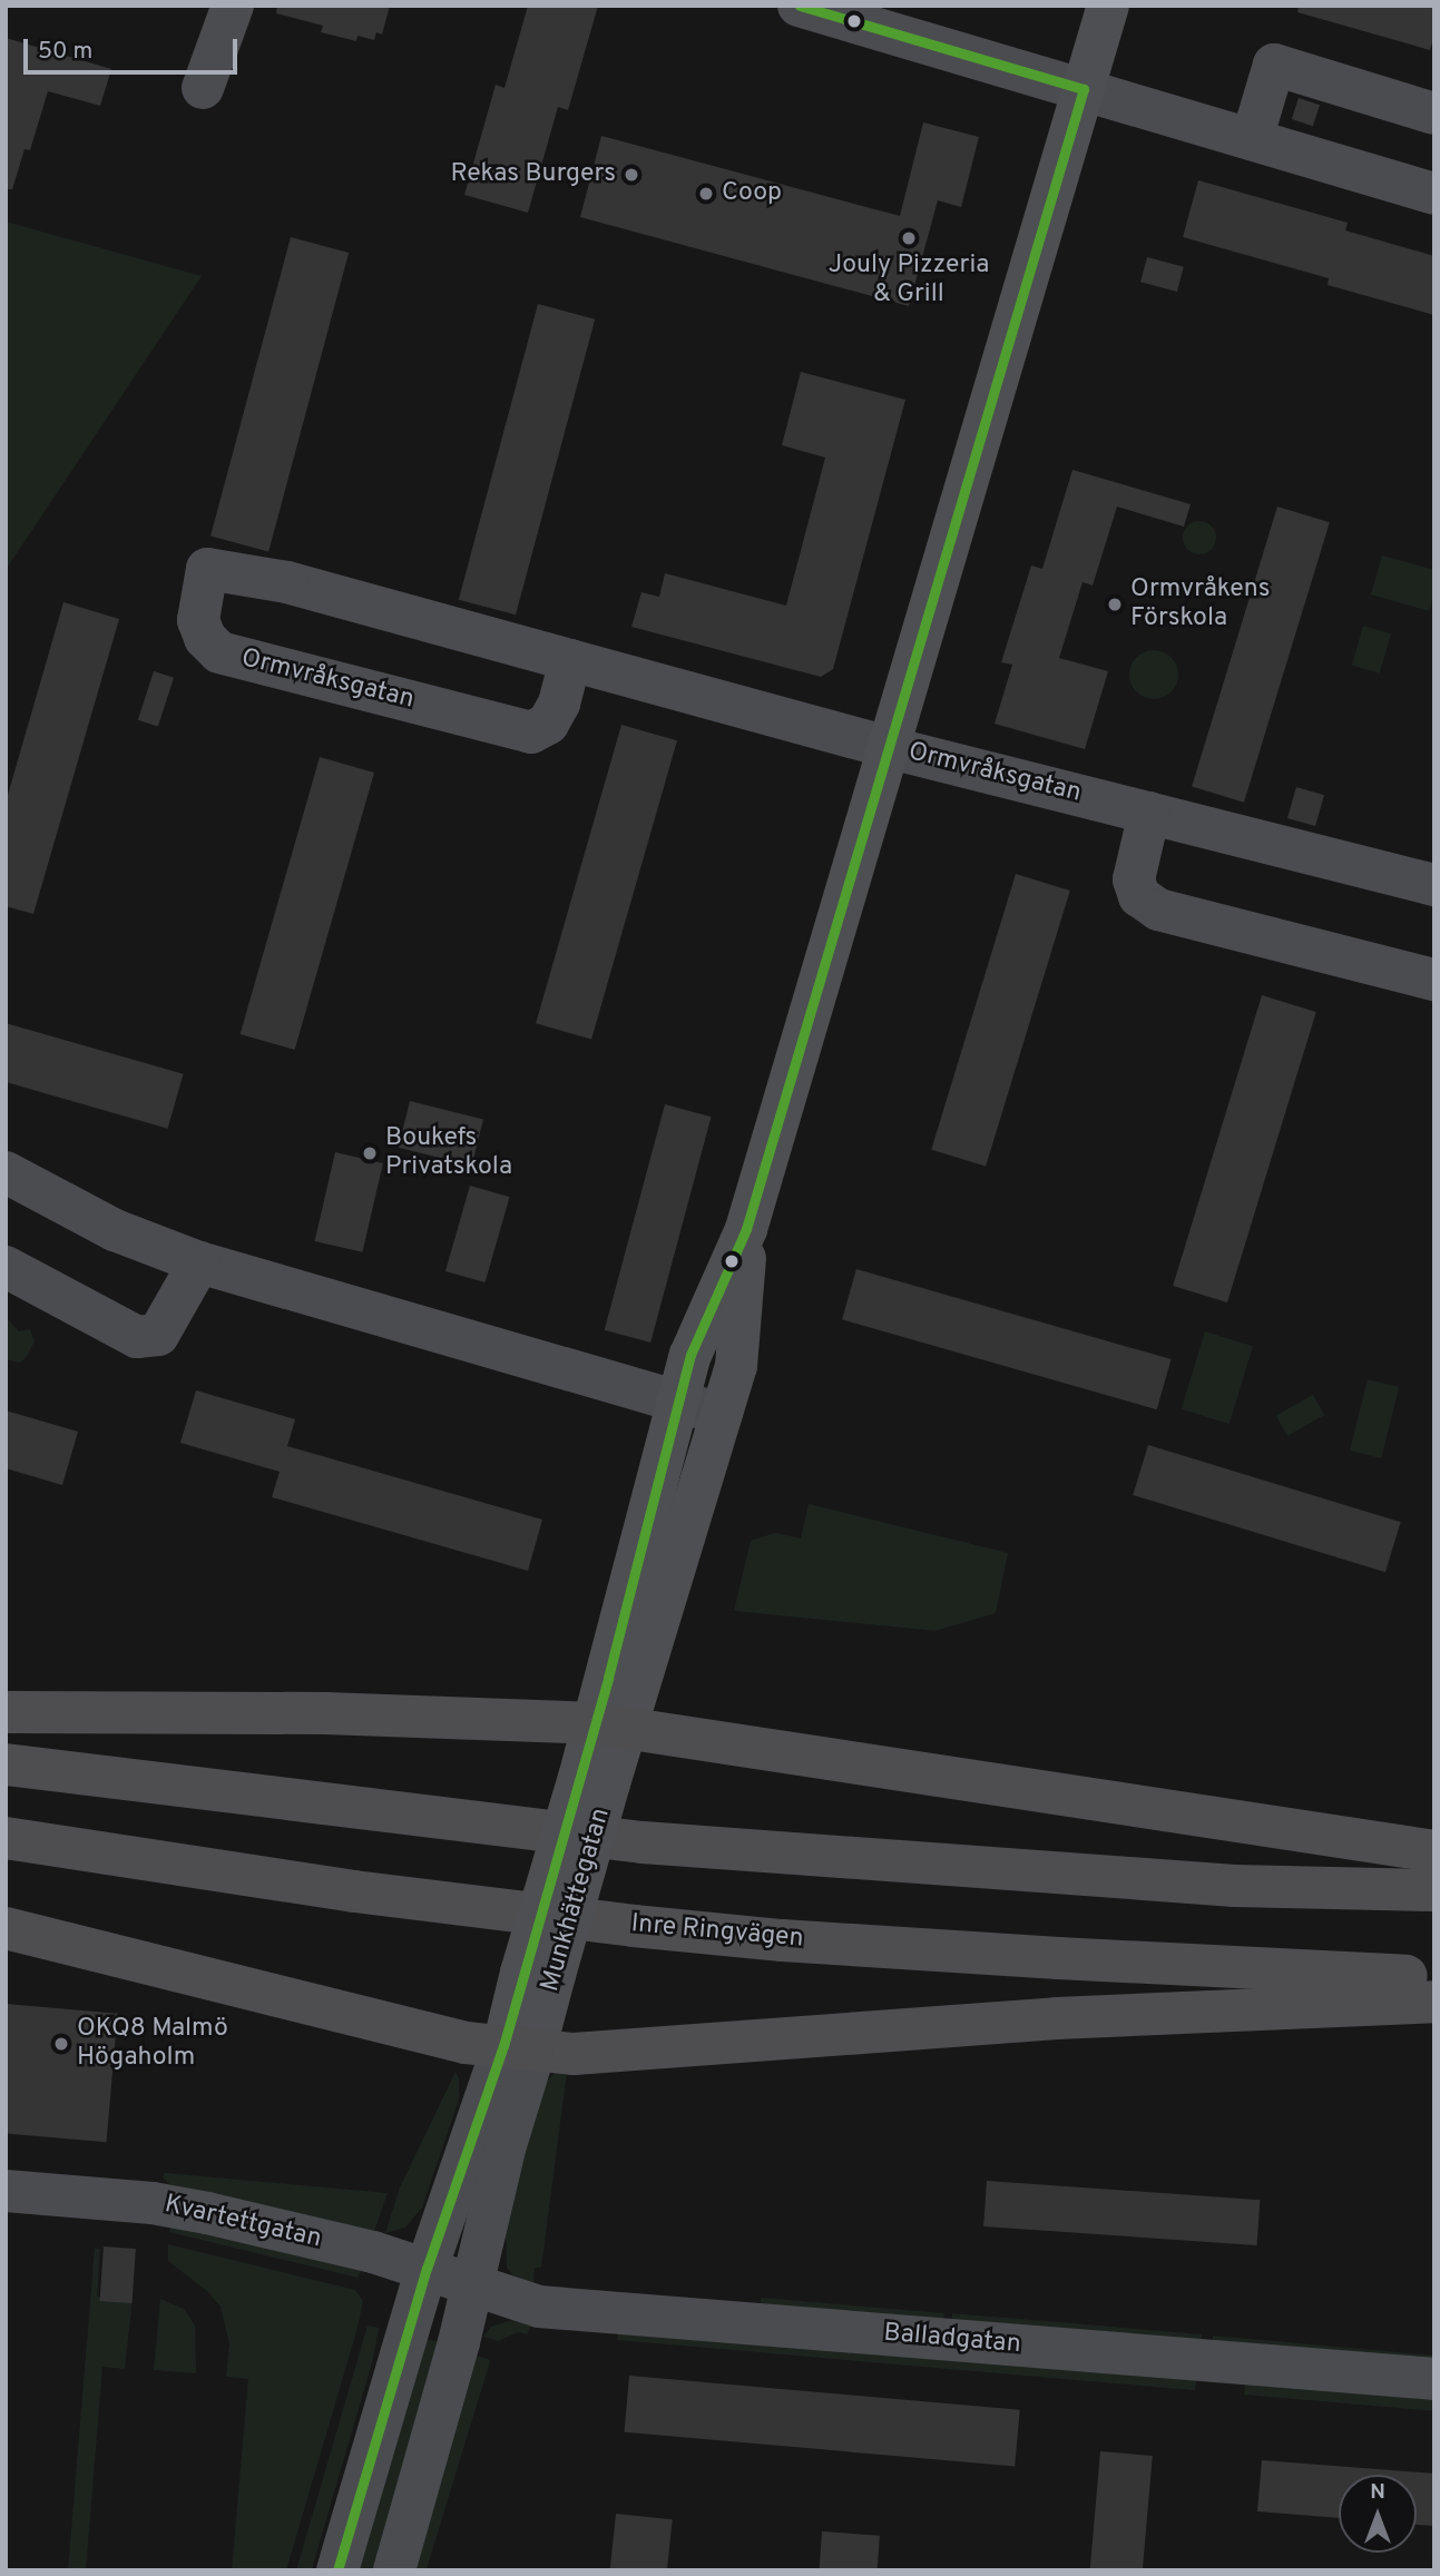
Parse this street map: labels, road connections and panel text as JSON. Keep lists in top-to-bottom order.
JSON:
{
  "streets": {
    "highway": ["Inre Ringvägen"],
    "main road": ["Munkhättegatan"],
    "street": ["Ormvråksgatan", "Kvartettgatan", "Balladgatan"]
  },
  "crossings": [
    ["Ormvråksgatan", "Munkhättegatan"],
    ["Kvartettgatan", "Balladgatan"]
  ],
  "places": [
    "Rekas Burgers",
    "Coop",
    "Jouly Pizzeria & Grill",
    "Ormvråkens Förskola",
    "Boukefs Privatskola",
    "OKQ8 Malmö Högaholm"
  ],
  "scale_bar": "50 m",
  "north": "top"
}
